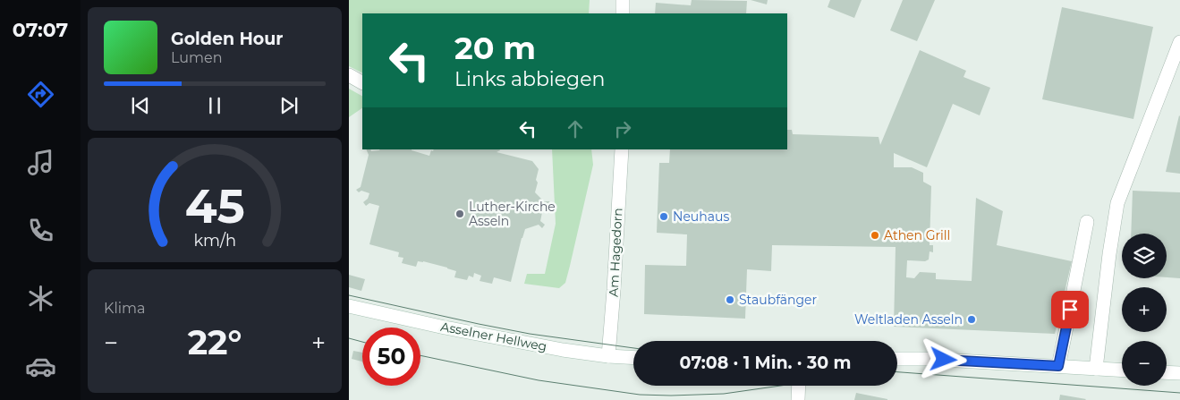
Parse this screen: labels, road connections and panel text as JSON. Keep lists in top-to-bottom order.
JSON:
{
  "streets": {
    "main road": ["Am Hagedorn", "Asselner Hellweg"]
  },
  "crossings": [
    ["Am Hagedorn", "Asselner Hellweg"]
  ],
  "places": [
    "Luther-Kirche Asseln",
    "Neuhaus",
    "Athen Grill",
    "Staubfänger",
    "Weltladen Asseln"
  ],
  "page": {
    "tabs": "07:07",
    "turn": ["20 m", "Links abbiegen"],
    "song": ["Golden Hour", "Lumen"],
    "map_buttons": ["+", "−"],
    "tile": "Klima",
    "heat": ["−", "22°", "+"],
    "limit": "50",
    "trip": "07:08 · 1 Min. · 30 m",
    "gauge": ["45", "km/h"]
  }
}
